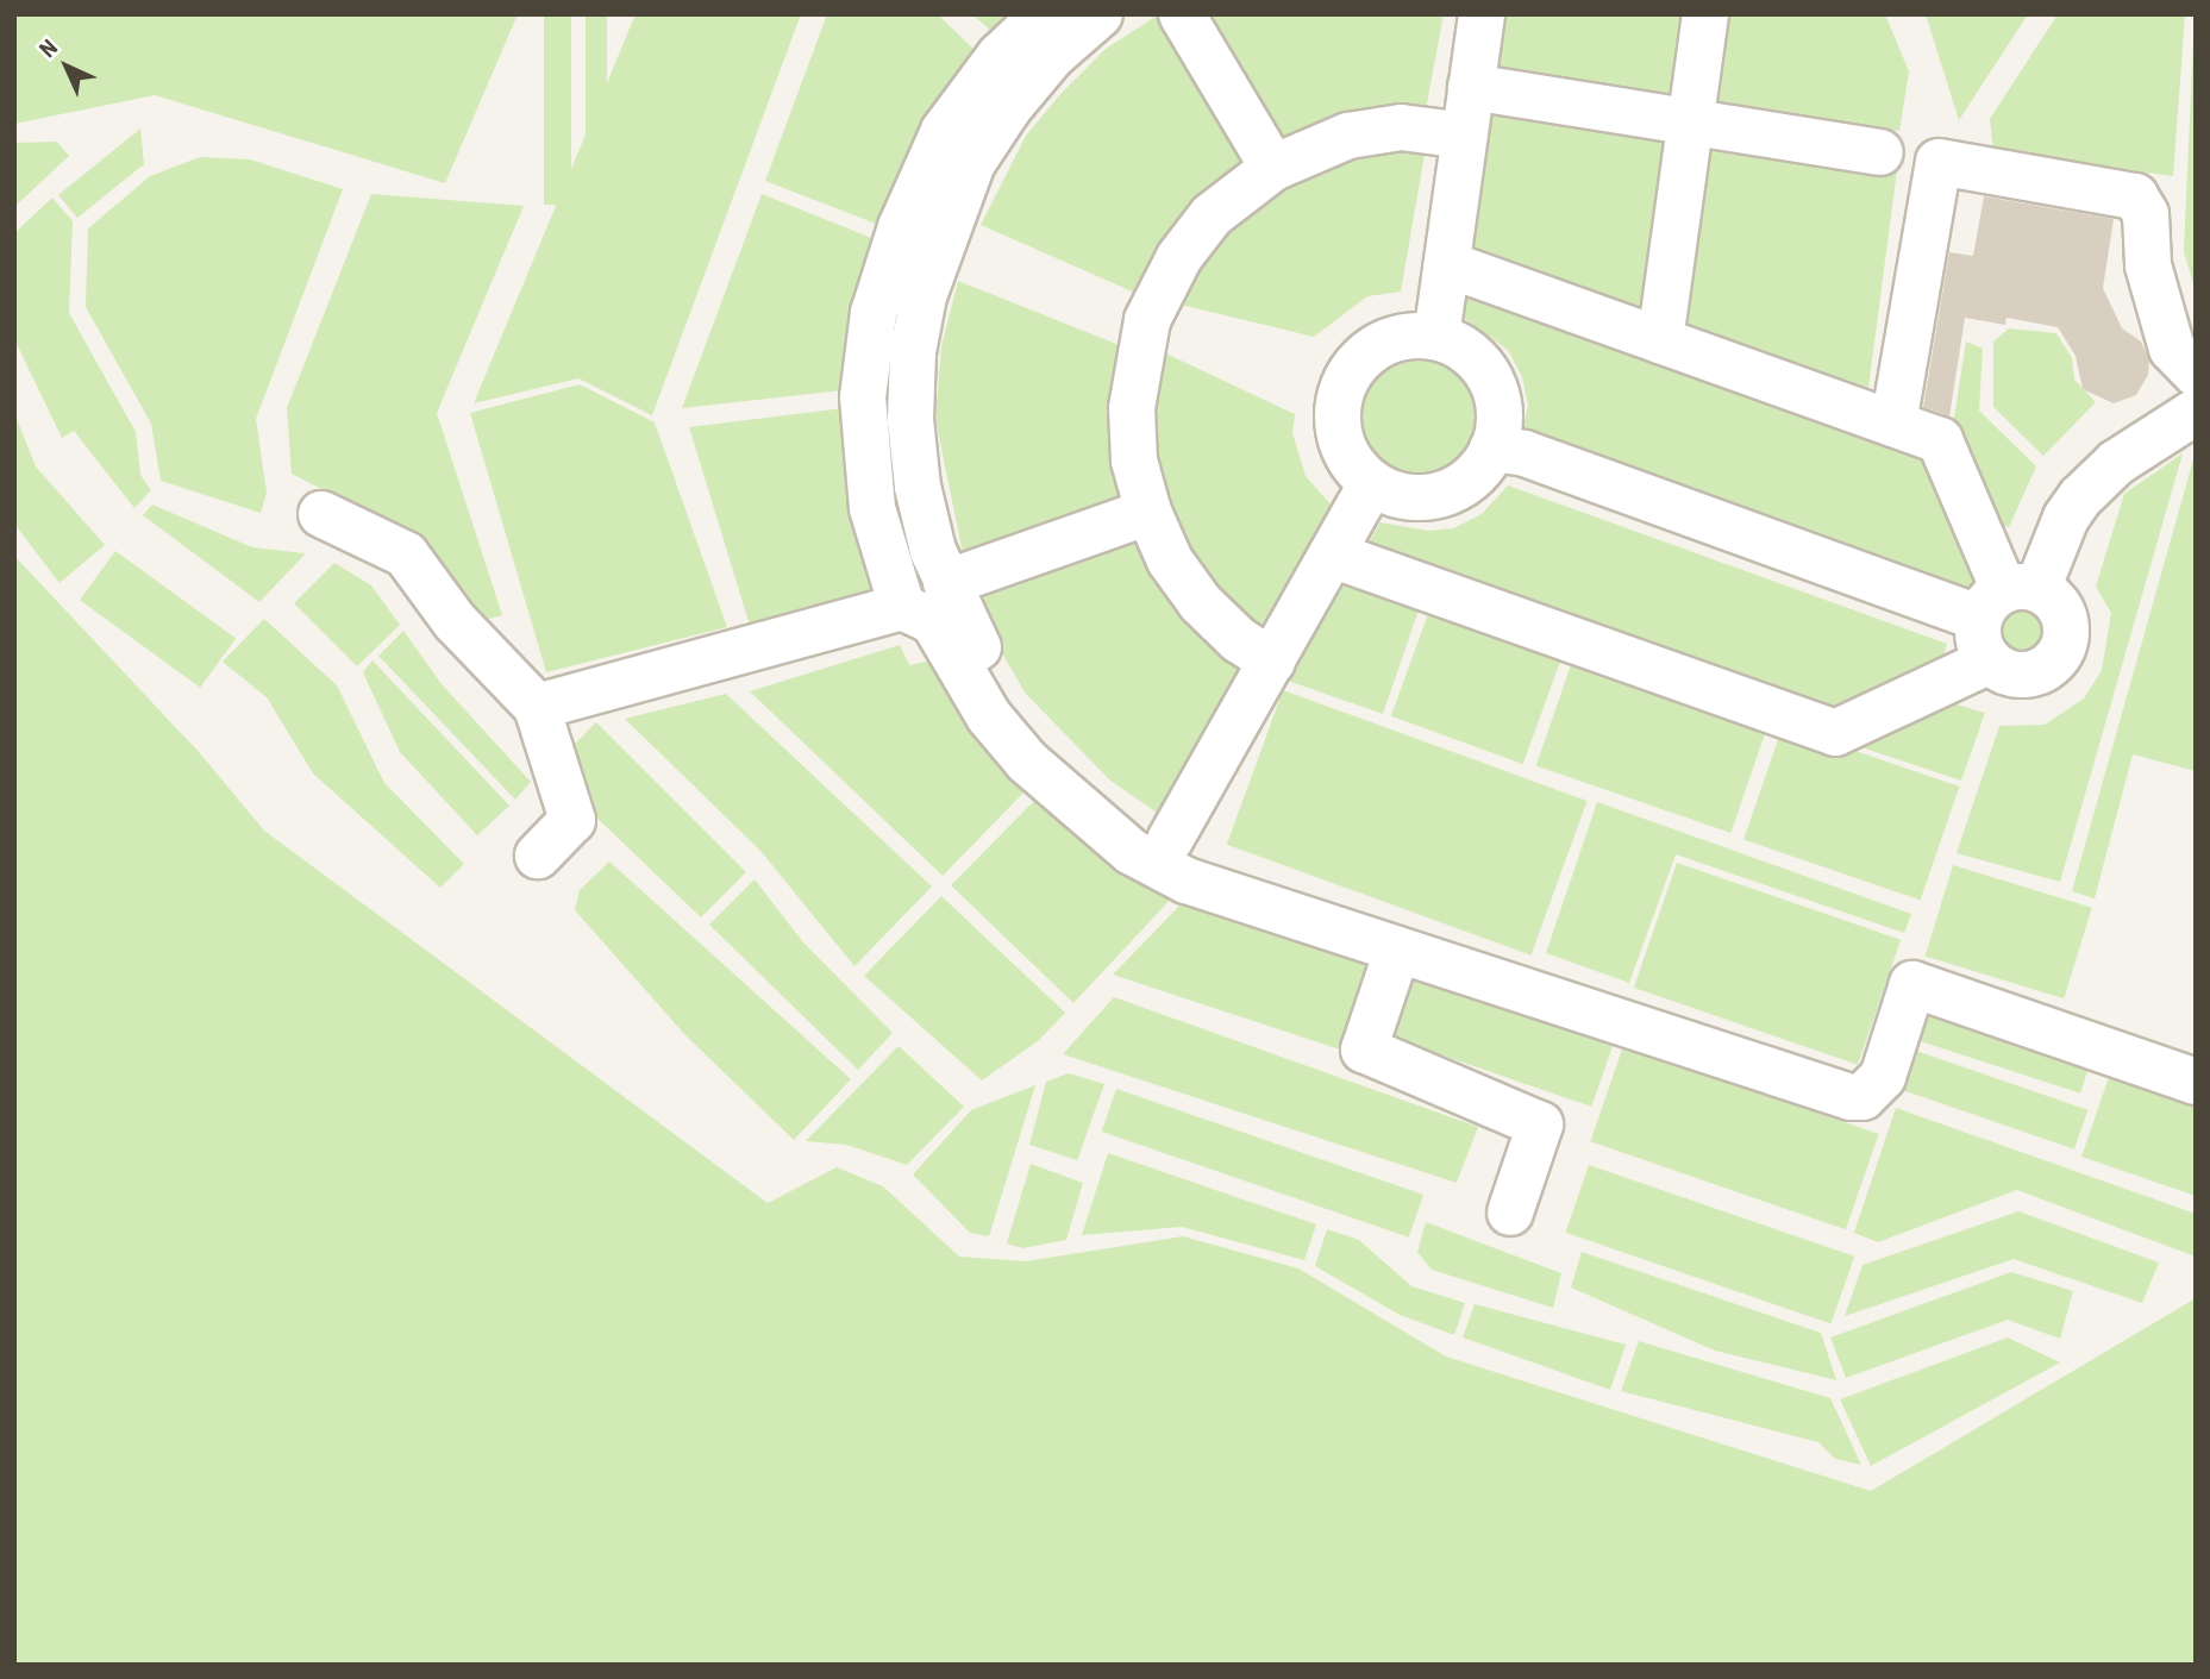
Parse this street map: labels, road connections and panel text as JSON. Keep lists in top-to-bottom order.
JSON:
{
  "north": "top left"
}
